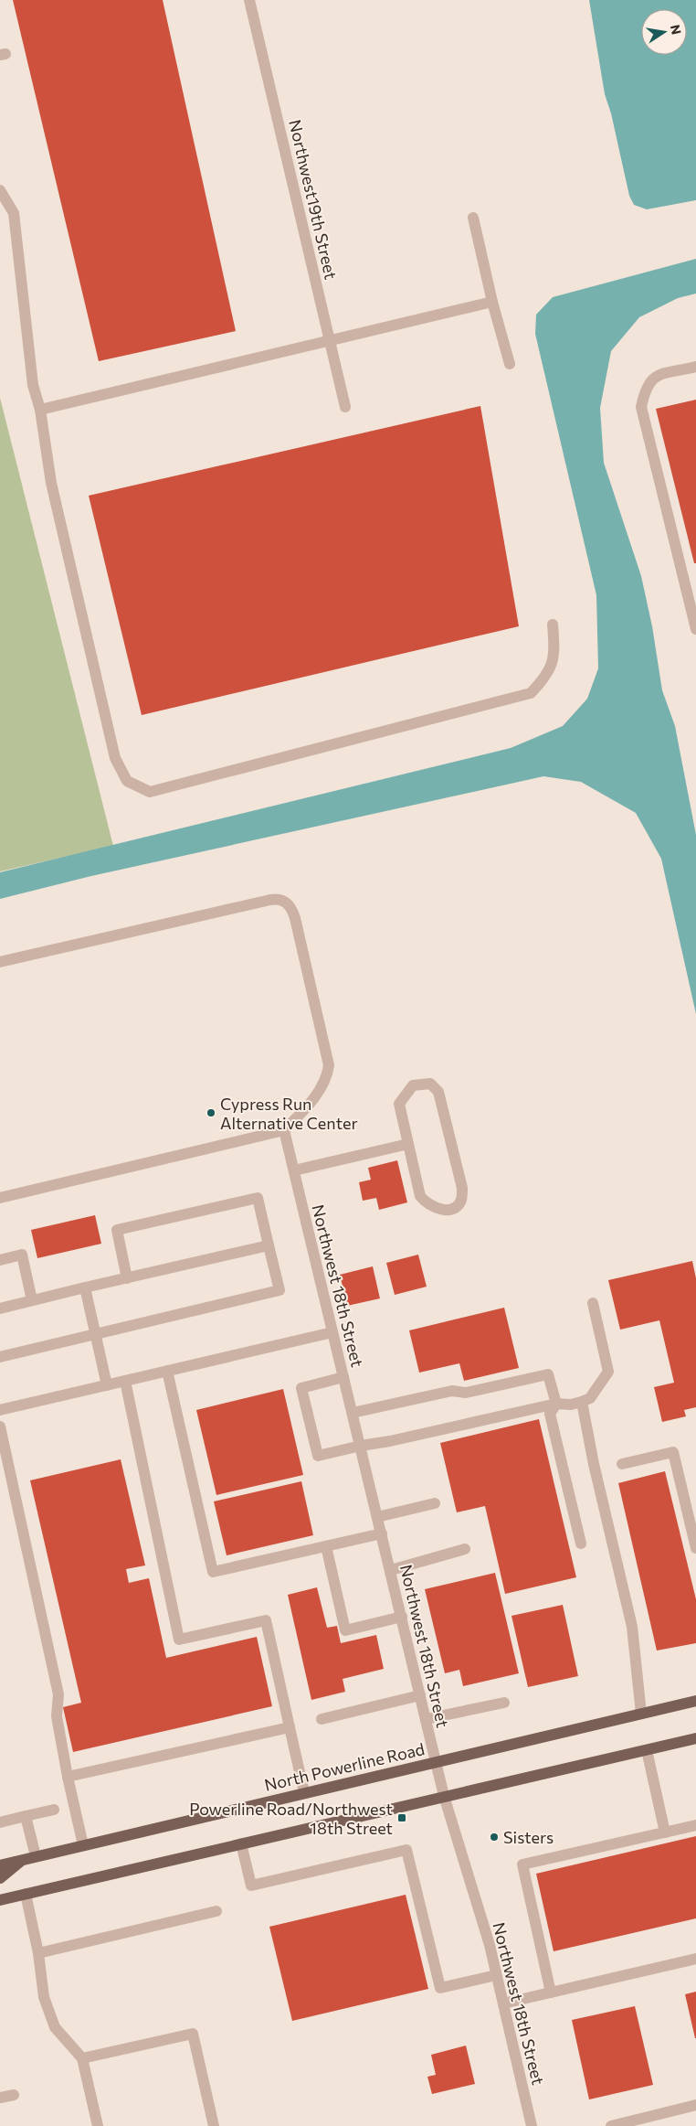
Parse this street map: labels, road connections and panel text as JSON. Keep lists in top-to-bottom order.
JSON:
{
  "streets": {
    "main road": ["North Powerline Road"],
    "street": ["Northwest19th Street", "Northwest 18th Street"]
  },
  "crossings": [
    ["Northwest 18th Street", "North Powerline Road"]
  ],
  "places": {
    "other": ["Cypress Run Alternative Center", "Sisters"],
    "transit": ["Powerline Road/Northwest 18th Street"]
  },
  "north": "right"
}
